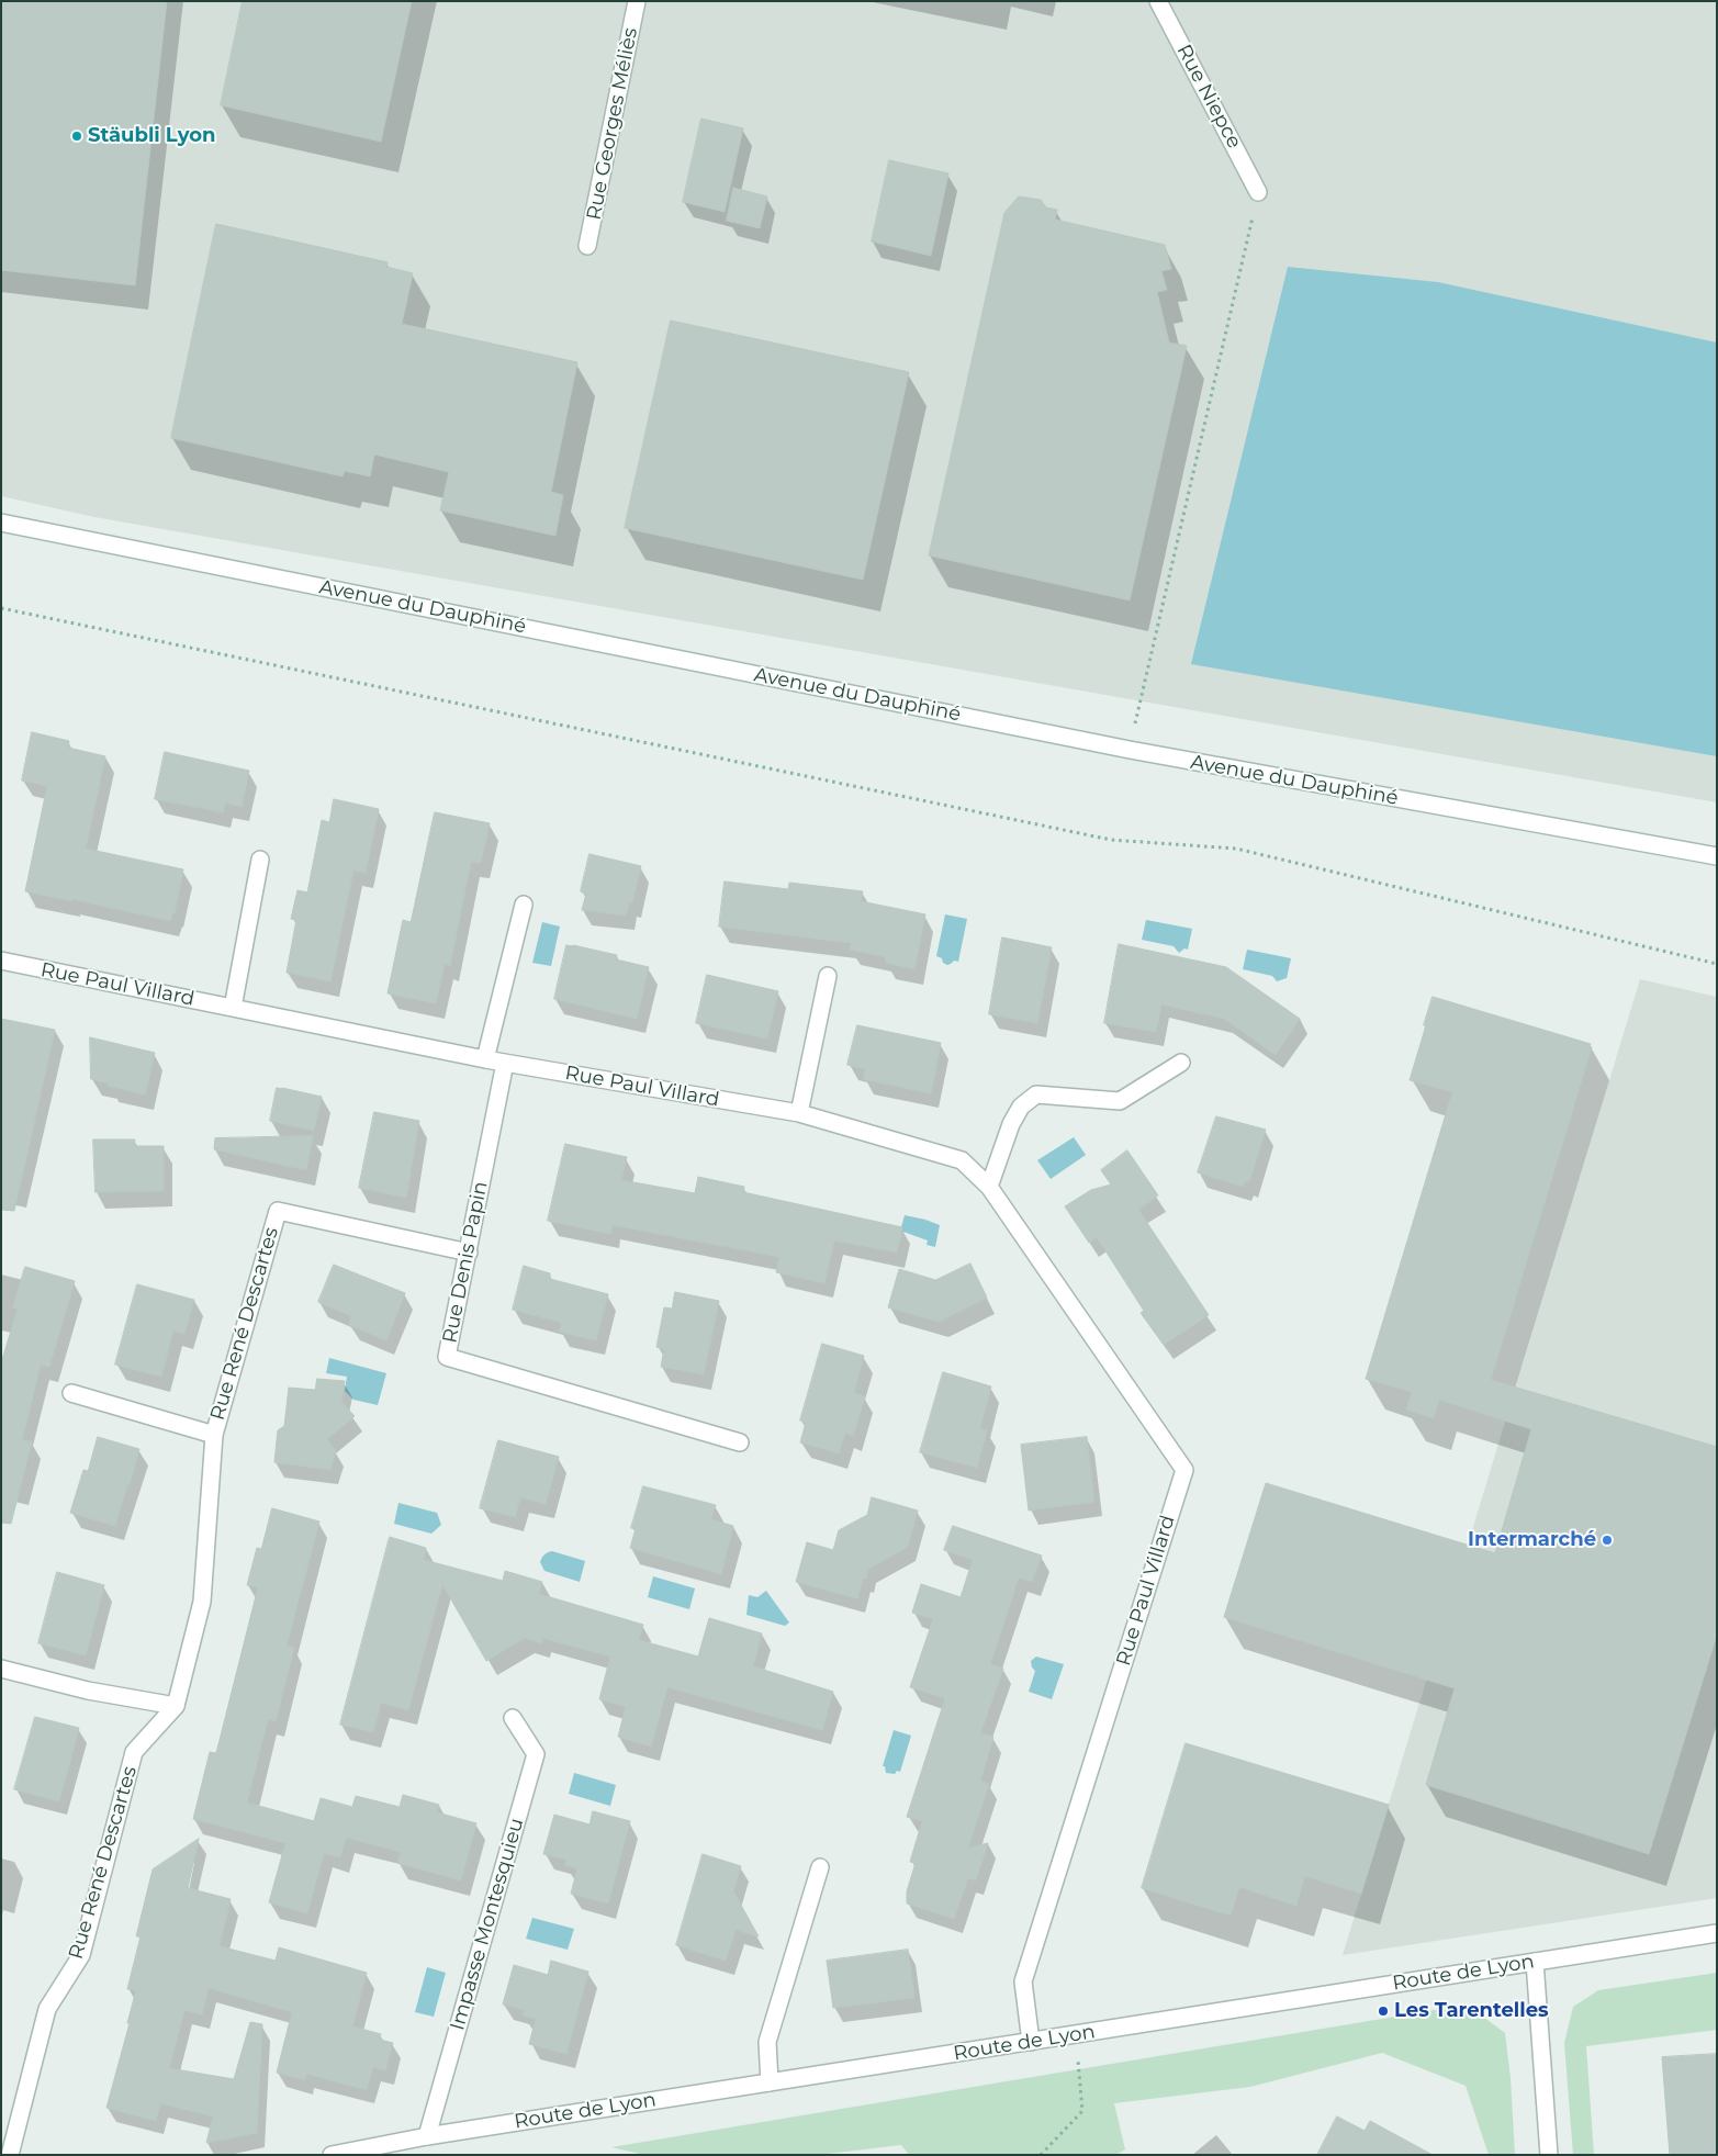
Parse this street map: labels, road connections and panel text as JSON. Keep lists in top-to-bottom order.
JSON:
{
  "streets": {
    "street": [
      "Rue Niepce",
      "Rue Georges Méliès",
      "Avenue du Dauphiné",
      "Rue Paul Villard",
      "Rue Denis Papin",
      "Rue René Descartes",
      "Impasse Montesquieu",
      "Route de Lyon"
    ]
  },
  "crossings": [
    ["Rue Paul Villard", "Rue Denis Papin"],
    ["Rue Paul Villard", "Route de Lyon"],
    ["Rue Denis Papin", "Rue René Descartes"],
    ["Impasse Montesquieu", "Route de Lyon"]
  ],
  "places": ["Stäubli Lyon", "Intermarché", "Les Tarentelles"]
}
